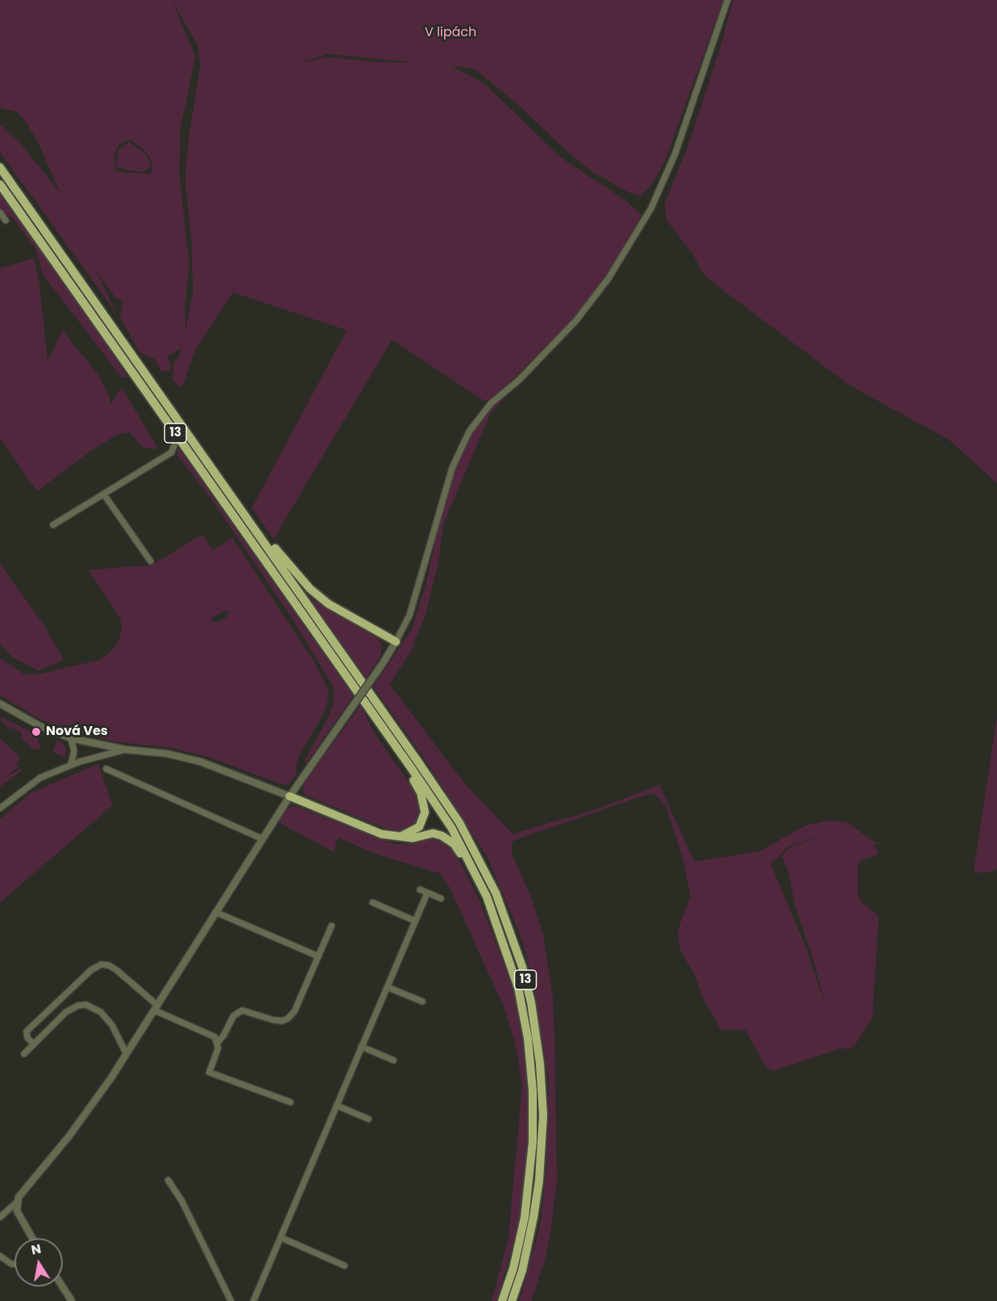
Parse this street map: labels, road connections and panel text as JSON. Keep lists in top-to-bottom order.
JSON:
{
  "streets": {
    "highway": ["13"]
  },
  "parks": ["V lipách"],
  "places": ["Nová Ves"],
  "north": "top"
}
